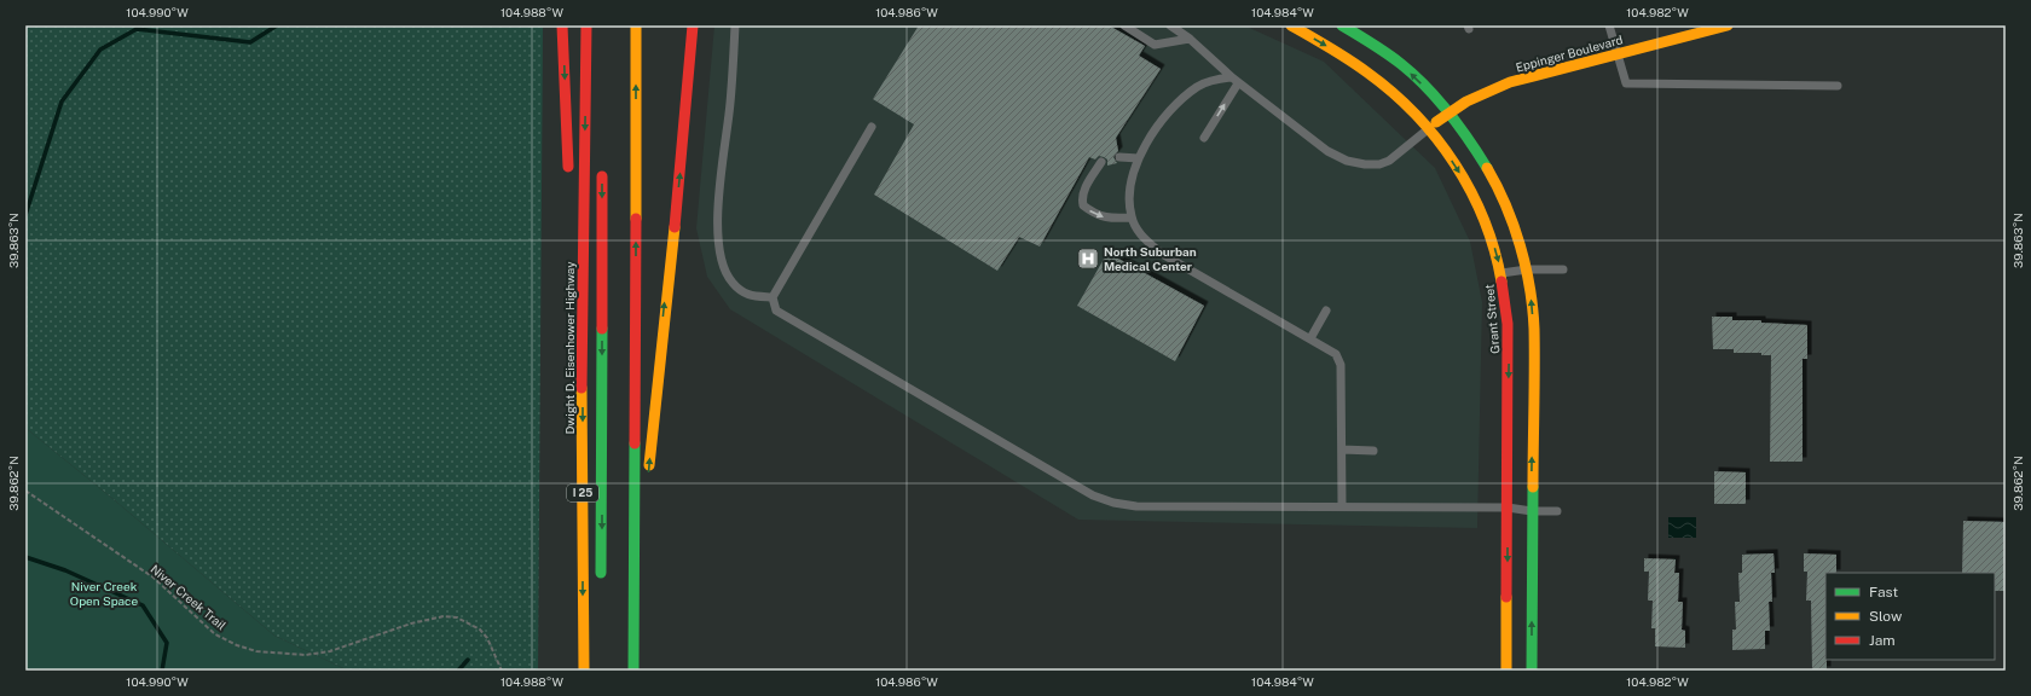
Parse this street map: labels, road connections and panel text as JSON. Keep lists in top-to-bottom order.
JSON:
{
  "streets": {
    "main road": [
      "Eppinger Boulevard",
      "Grant Street",
      "Dwight D. Eisenhower Highway",
      "I 25"
    ],
    "path": ["Niver Creek Trail"]
  },
  "crossings": [
    ["Eppinger Boulevard", "Grant Street"]
  ],
  "parks": ["Niver Creek Open Space"],
  "places": {
    "hospital": ["North Suburban Medical Center"]
  },
  "legend": ["Fast", "Slow", "Jam"],
  "coordinates": [
    "104.990°W",
    "104.988°W",
    "104.986°W",
    "104.984°W",
    "104.982°W",
    "39.863°N",
    "39.862°N"
  ]
}
